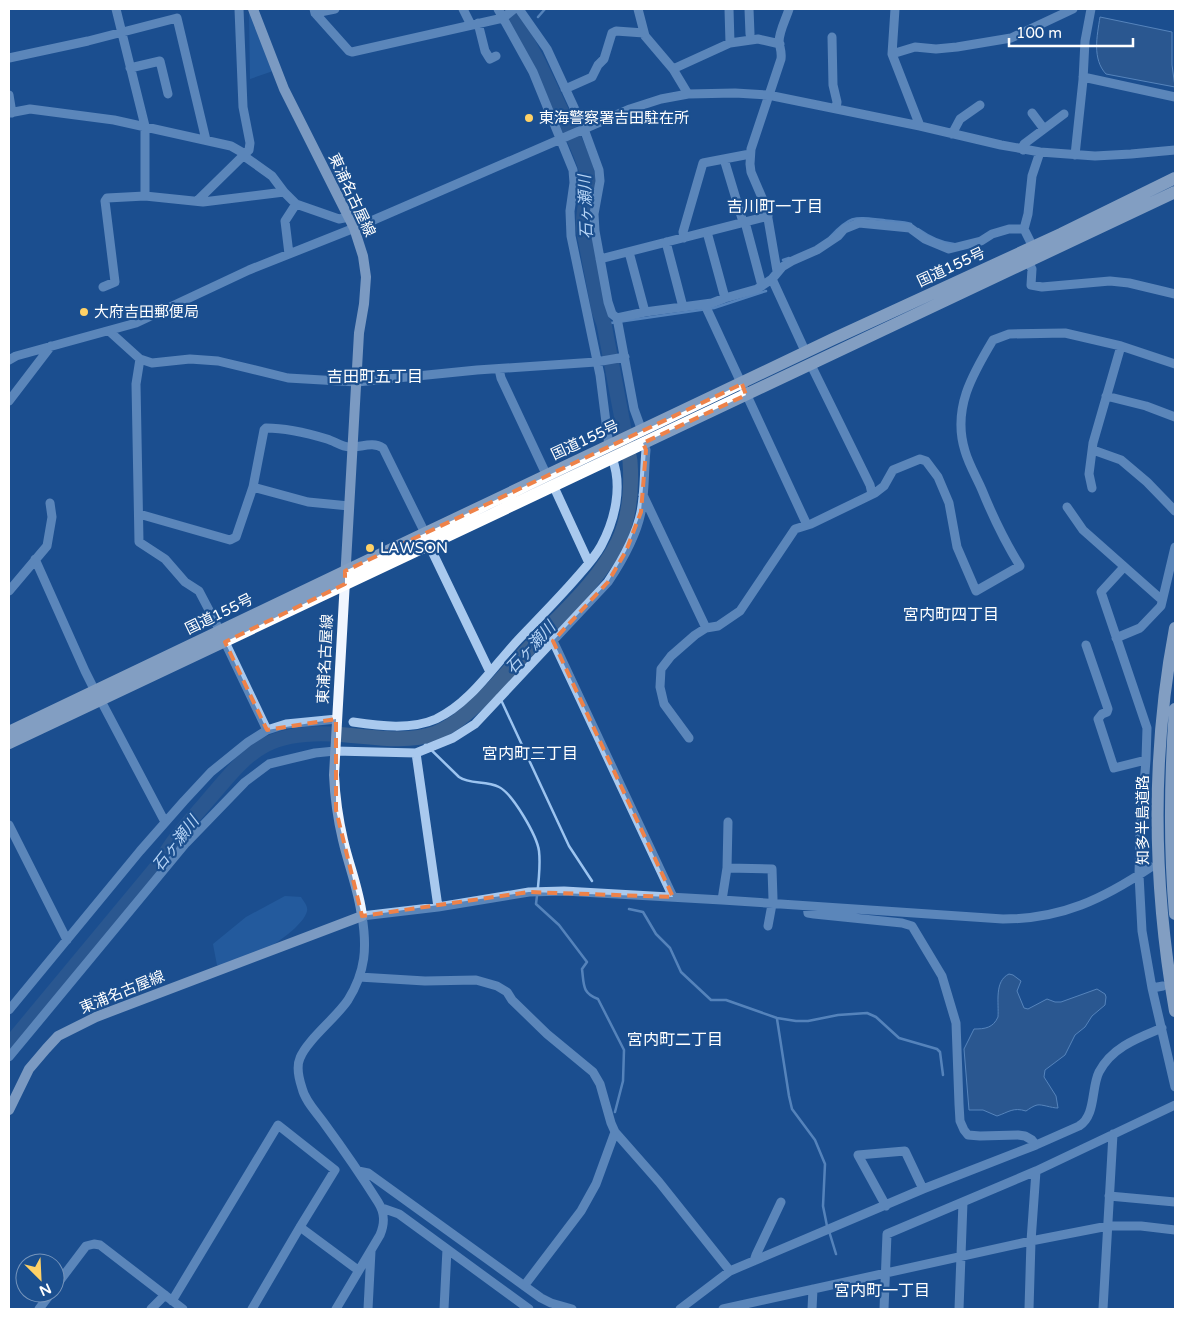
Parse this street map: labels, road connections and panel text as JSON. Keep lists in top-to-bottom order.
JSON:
{
  "streets": {
    "highway": ["国道155号", "知多半島道路"],
    "main road": ["東浦名古屋線"]
  },
  "crossings": [
    ["東浦名古屋線", "国道155号"]
  ],
  "districts": [
    "吉川町一丁目",
    "吉田町五丁目",
    "宮内町四丁目",
    "宮内町三丁目",
    "宮内町二丁目",
    "宮内町一丁目"
  ],
  "water": ["石ヶ瀬川"],
  "places": ["東海警察署吉田駐在所", "大府吉田郵便局", "LAWSON"],
  "scale_bar": "100 m",
  "north": "bottom right"
}
